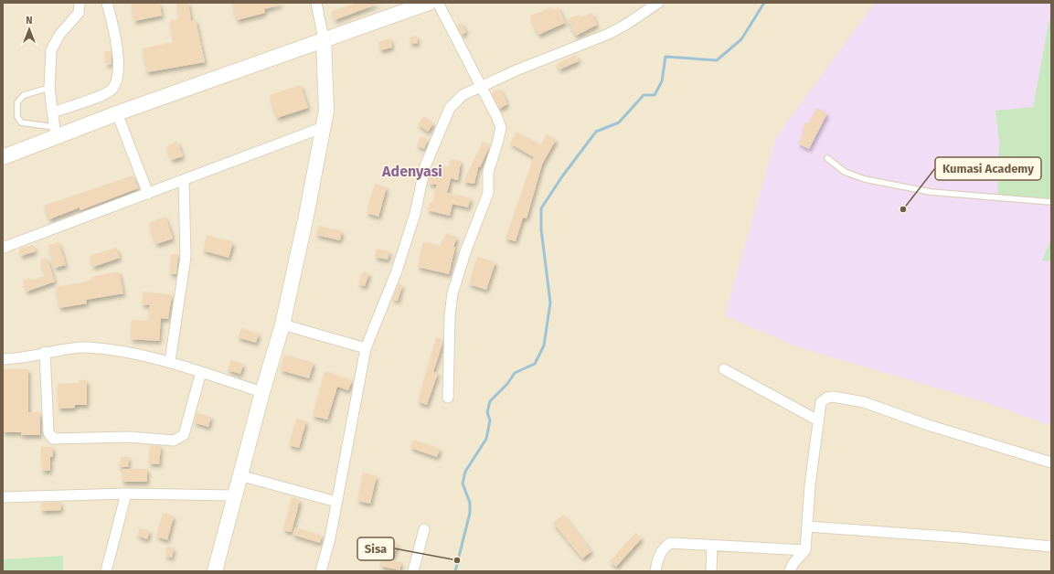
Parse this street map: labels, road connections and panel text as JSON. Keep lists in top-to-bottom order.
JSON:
{
  "districts": ["Adenyasi"],
  "places": ["Kumasi Academy", "Sisa"],
  "north": "top"
}
